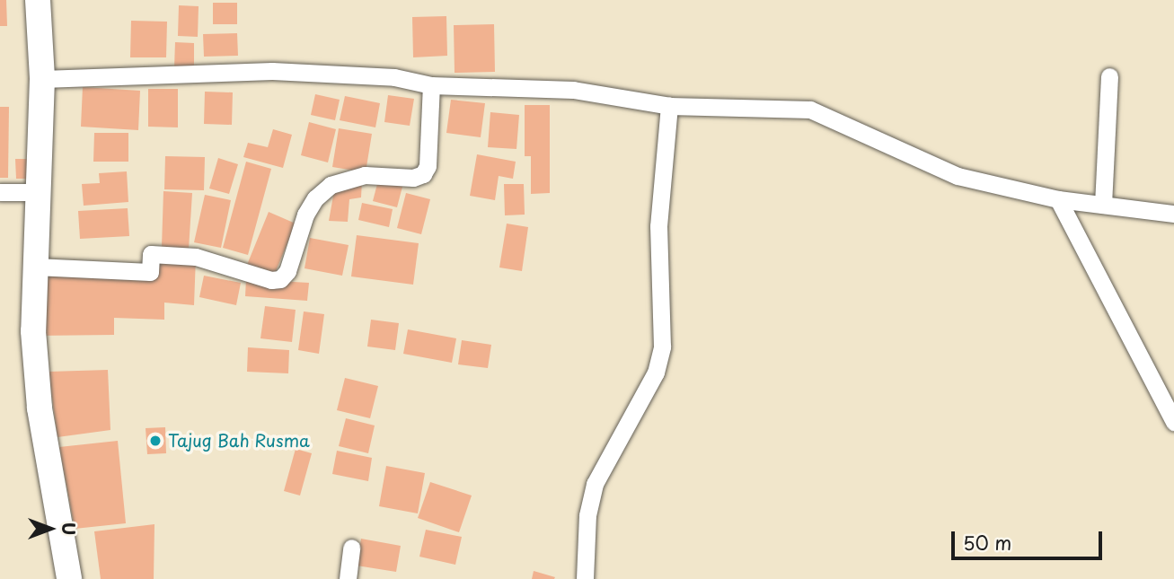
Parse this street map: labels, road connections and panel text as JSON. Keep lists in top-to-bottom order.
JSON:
{
  "places": ["Tajug Bah Rusma"],
  "scale_bar": "50 m",
  "north": "right"
}
